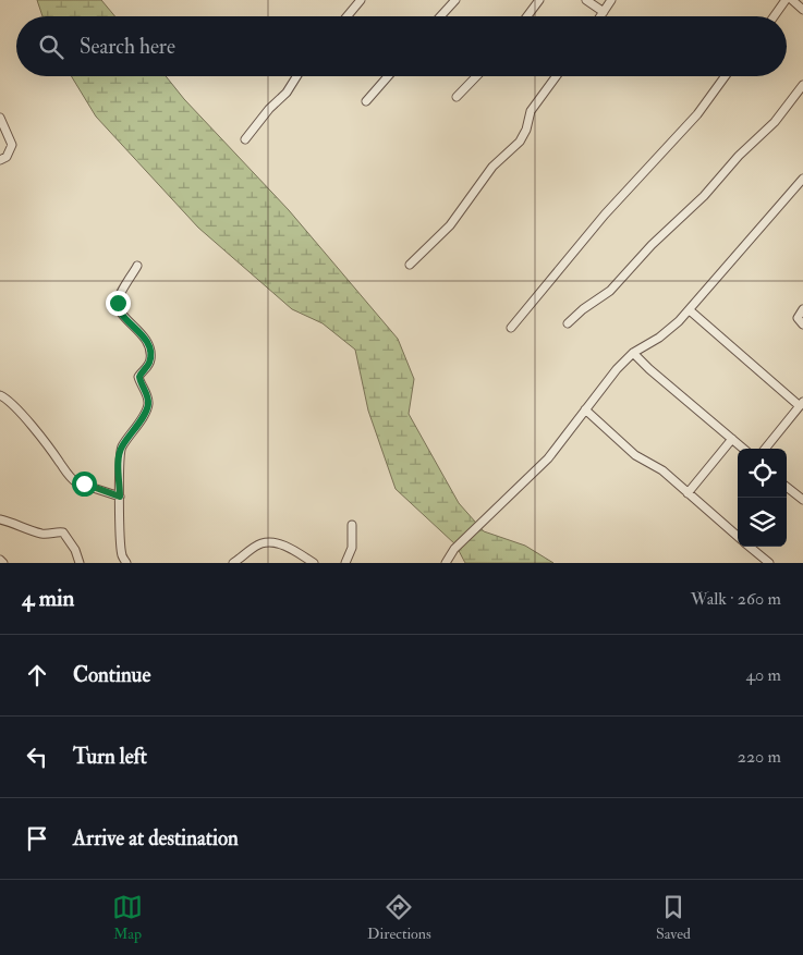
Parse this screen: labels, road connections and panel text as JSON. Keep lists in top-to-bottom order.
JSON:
{
  "page": {
    "search": "Search here",
    "heading": ["4 min", "Walk · 260 m"],
    "list": [
      ["Continue", "40 m"],
      ["Turn left", "220 m"],
      "Arrive at destination"
    ],
    "nav": ["Map", "Directions", "Saved"]
  }
}
